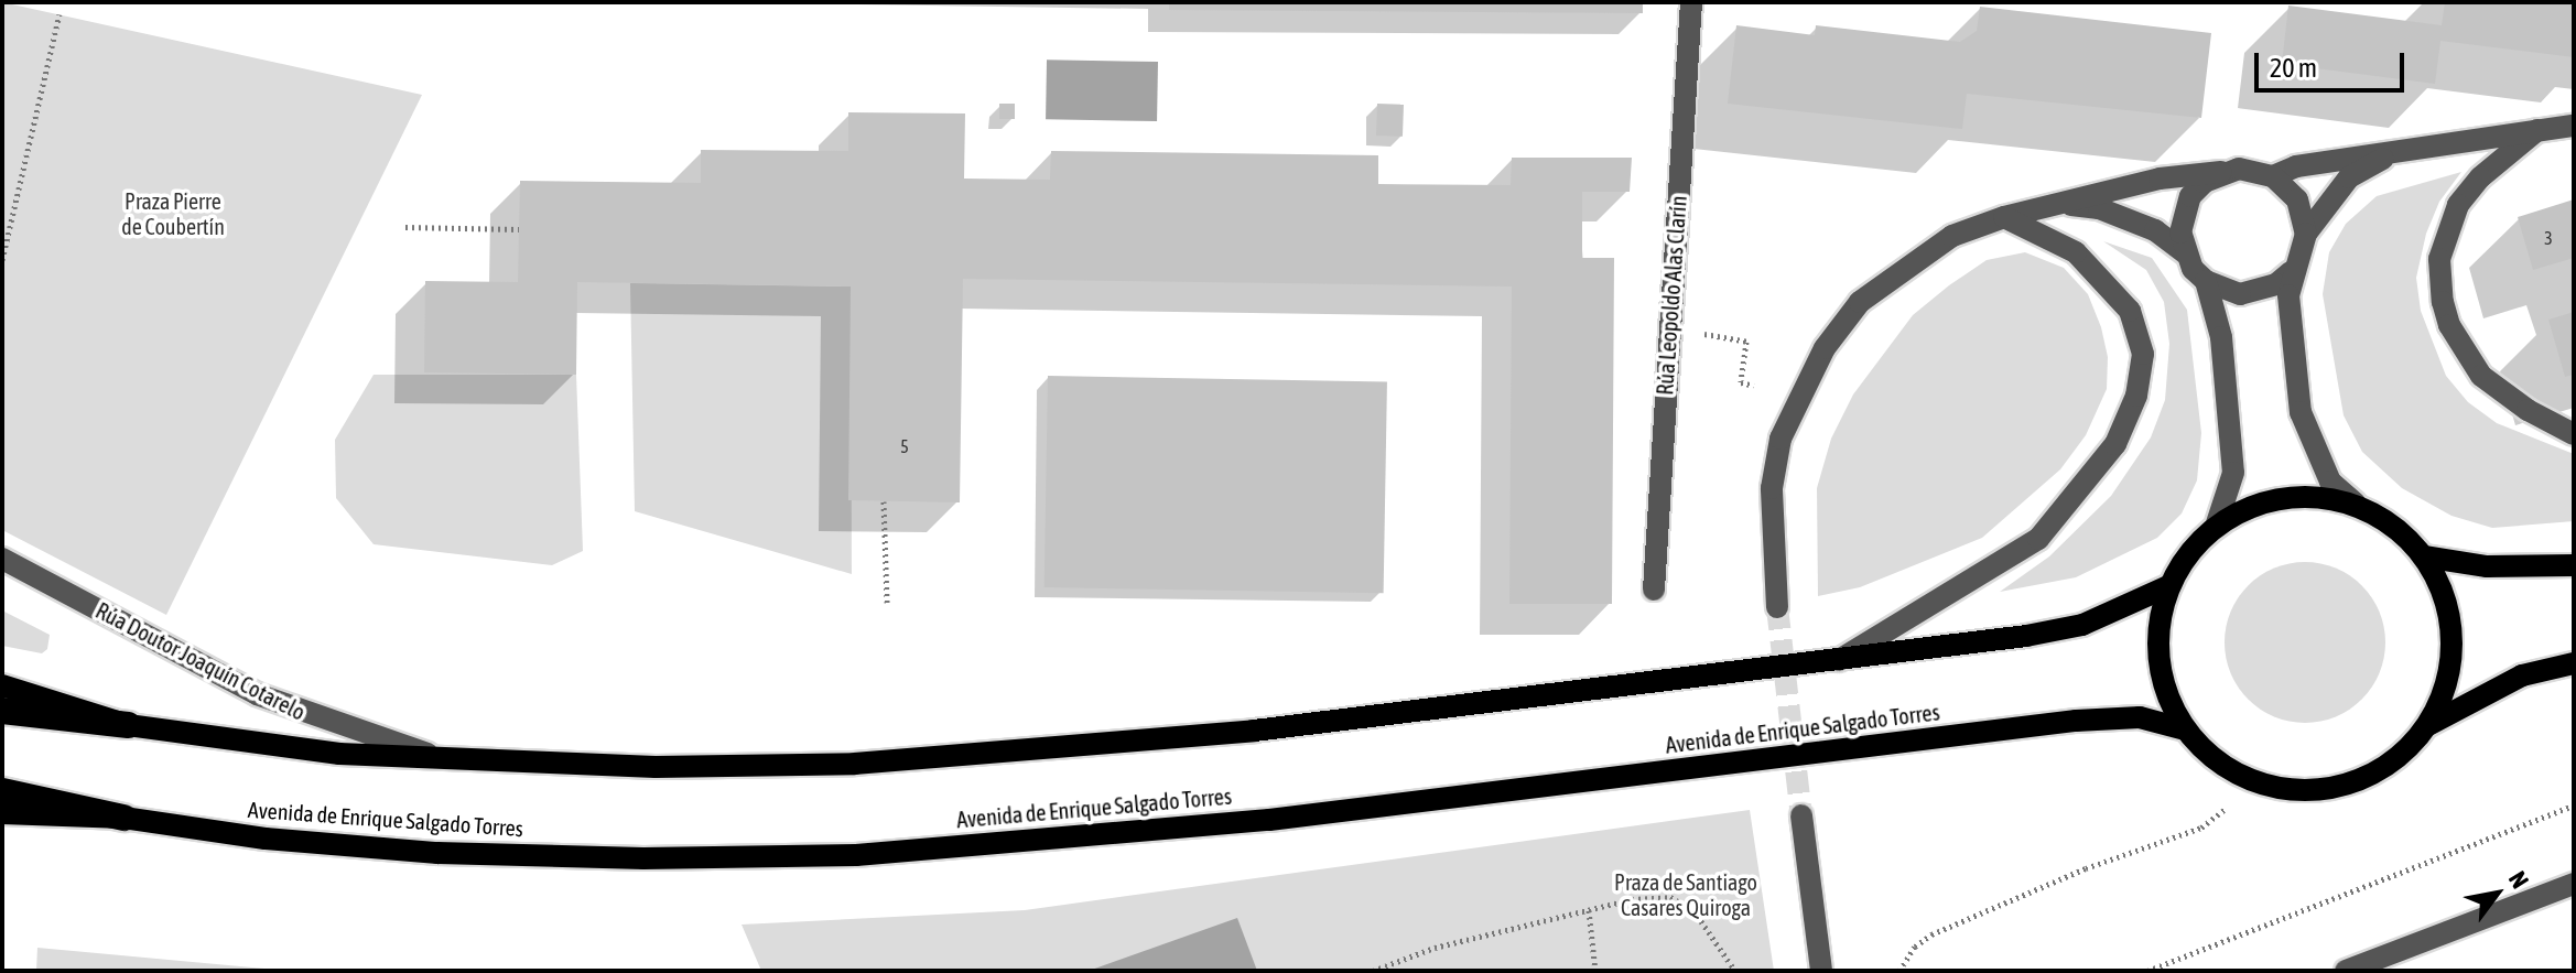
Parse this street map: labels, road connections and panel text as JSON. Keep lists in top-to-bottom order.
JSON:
{
  "streets": {
    "main road": ["Avenida de Enrique Salgado Torres"],
    "street": ["Rúa Leopoldo Alas Clarín", "Rúa Doutor Joaquín Cotarelo"]
  },
  "parks": ["Praza Pierre de Coubertín", "Praza de Santiago Casares Quiroga"],
  "house_numbers": ["3", "5"],
  "scale_bar": "20 m",
  "north": "top right"
}
